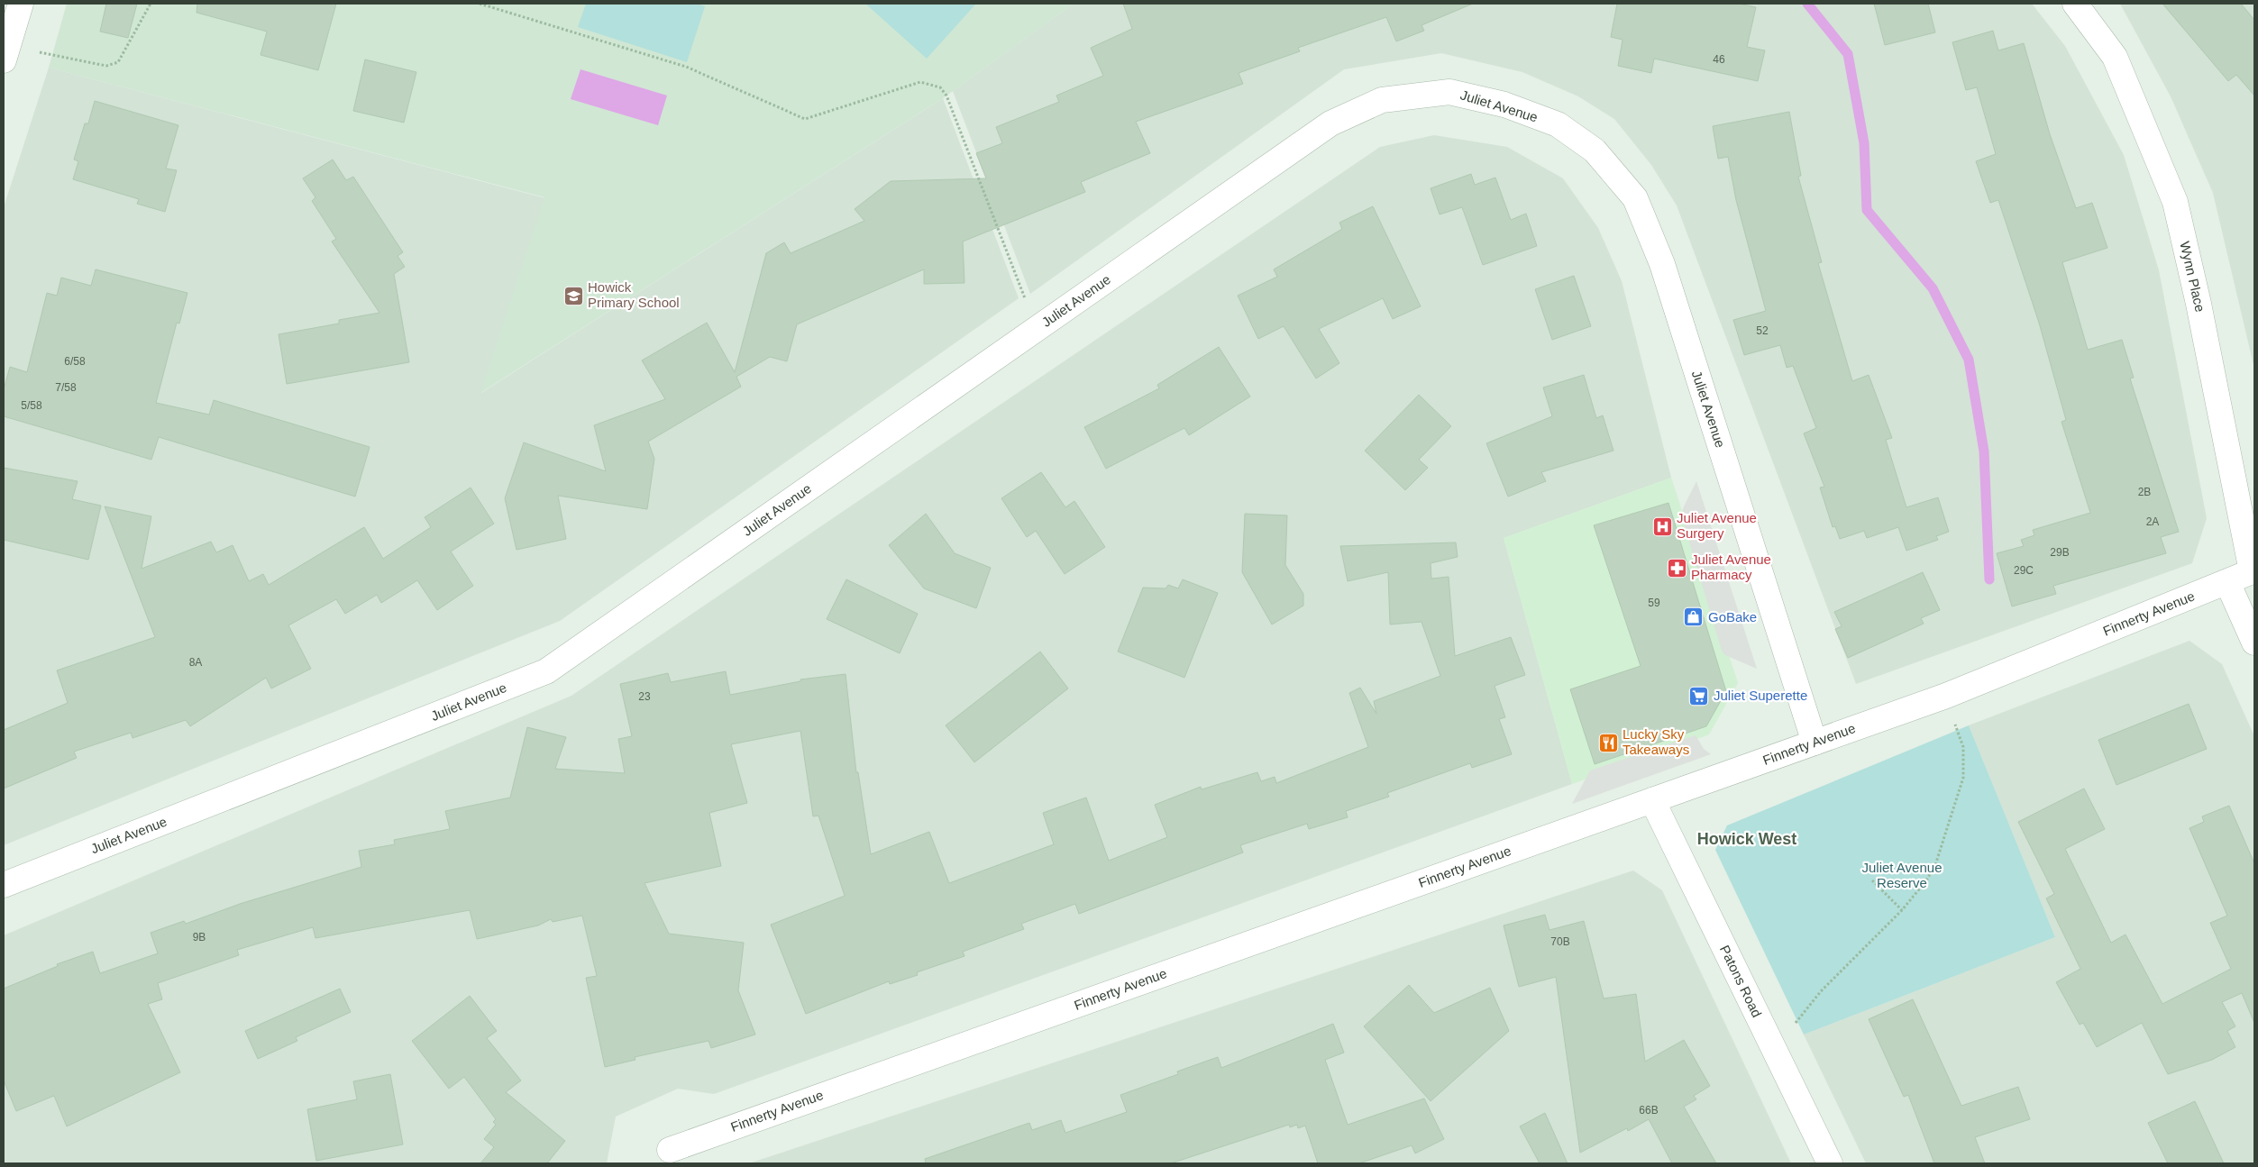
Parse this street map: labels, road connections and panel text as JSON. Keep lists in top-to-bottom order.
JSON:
{
  "streets": {
    "street": [
      "Juliet Avenue",
      "Wynn Place",
      "Finnerty Avenue",
      "Patons Road"
    ]
  },
  "crossings": [
    ["Juliet Avenue", "Finnerty Avenue"],
    ["Wynn Place", "Finnerty Avenue"],
    ["Finnerty Avenue", "Patons Road"]
  ],
  "districts": ["Howick West"],
  "parks": ["Juliet Avenue Reserve"],
  "places": {
    "school or university": ["Howick Primary School"],
    "hospital": ["Juliet Avenue Surgery"],
    "pharmacy": ["Juliet Avenue Pharmacy"],
    "shop": ["GoBake"],
    "supermarket": ["Juliet Superette"],
    "restaurant": ["Lucky Sky Takeaways"]
  },
  "house_numbers": [
    "46",
    "52",
    "6/58",
    "7/58",
    "5/58",
    "2B",
    "2A",
    "29B",
    "29C",
    "59",
    "8A",
    "23",
    "9B",
    "70B",
    "66B"
  ]
}
